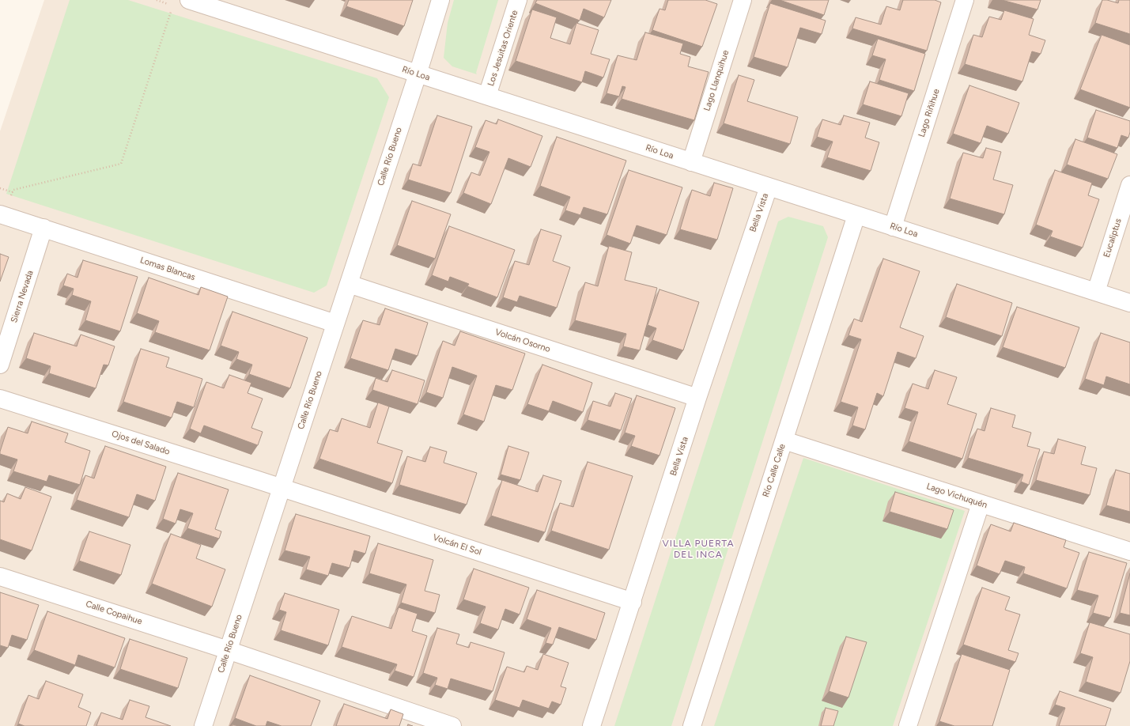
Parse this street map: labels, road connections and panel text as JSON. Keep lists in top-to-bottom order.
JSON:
{
  "streets": {
    "street": [
      "Los Jesuitas Oriente",
      "Río Loa",
      "Lago Llanquihue",
      "Lago Riñihue",
      "Calle Río Bueno",
      "Bella Vista",
      "Eucaliptus",
      "Lomas Blancas",
      "Sierra Nevada",
      "Volcán Osorno",
      "Ojos del Salado",
      "Río Calle Calle",
      "Lago Vichuquén",
      "Volcán El Sol",
      "Calle Copaihue"
    ]
  },
  "crossings": [
    ["Los Jesuitas Oriente", "Río Loa"],
    ["Río Loa", "Lago Llanquihue"],
    ["Río Loa", "Lago Riñihue"],
    ["Río Loa", "Calle Río Bueno"],
    ["Río Loa", "Bella Vista"],
    ["Río Loa", "Eucaliptus"],
    ["Río Loa", "Río Calle Calle"],
    ["Calle Río Bueno", "Lomas Blancas"],
    ["Calle Río Bueno", "Volcán Osorno"],
    ["Calle Río Bueno", "Ojos del Salado"],
    ["Calle Río Bueno", "Volcán El Sol"],
    ["Calle Río Bueno", "Calle Copaihue"],
    ["Bella Vista", "Volcán Osorno"],
    ["Bella Vista", "Volcán El Sol"],
    ["Lomas Blancas", "Sierra Nevada"],
    ["Ojos del Salado", "Volcán El Sol"],
    ["Río Calle Calle", "Lago Vichuquén"]
  ],
  "districts": ["VILLA PUERTA DEL INCA"]
}
